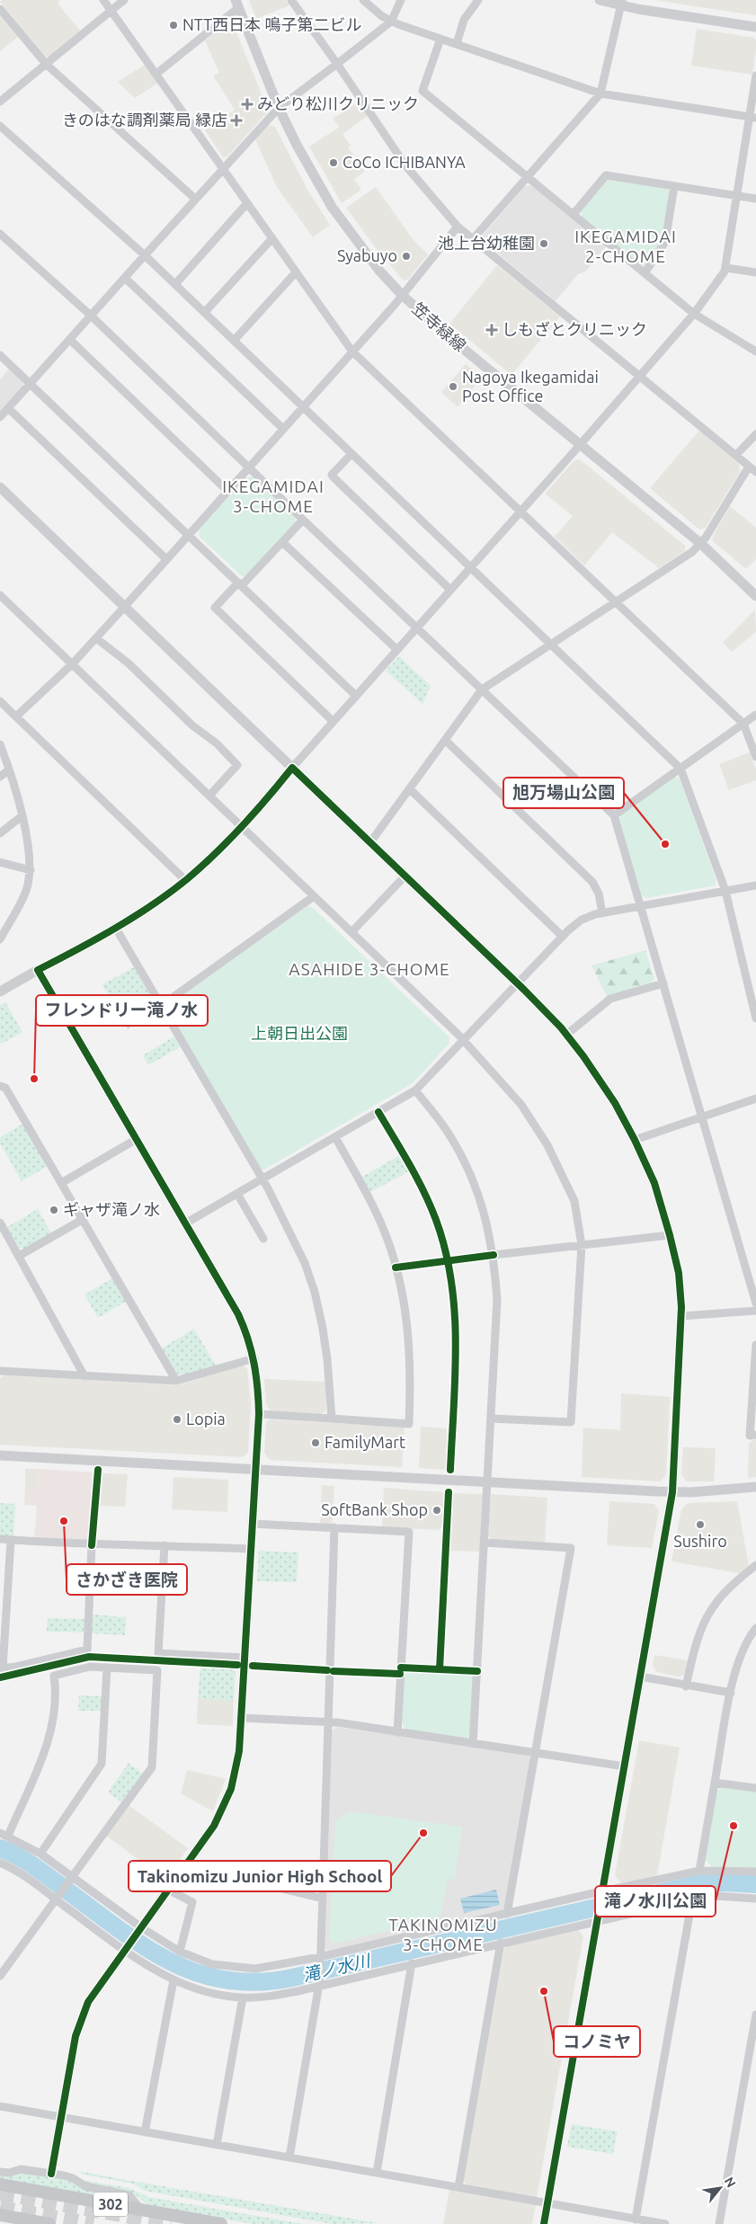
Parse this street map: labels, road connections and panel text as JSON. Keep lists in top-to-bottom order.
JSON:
{
  "streets": {
    "highway": ["302"],
    "street": ["笠寺緑線"]
  },
  "districts": [
    "IKEGAMIDAI 2-CHOME",
    "IKEGAMIDAI 3-CHOME",
    "ASAHIDE 3-CHOME",
    "TAKINOMIZU 3-CHOME"
  ],
  "water": ["滝ノ水川"],
  "parks": ["上朝日出公園"],
  "places": {
    "other": [
      "NTT西日本 鳴子第二ビル",
      "CoCo ICHIBANYA",
      "池上台幼稚園",
      "Syabuyo",
      "Nagoya Ikegamidai Post Office",
      "旭万場山公園",
      "フレンドリー滝ノ水",
      "ギャザ滝ノ水",
      "Lopia",
      "FamilyMart",
      "SoftBank Shop",
      "さかざき医院",
      "Sushiro",
      "滝ノ水川公園",
      "Takinomizu Junior High School",
      "コノミヤ"
    ],
    "health": ["みどり松川クリニック", "きのはな調剤薬局 緑店", "しもざとクリニック"]
  },
  "north": "top right"
}
